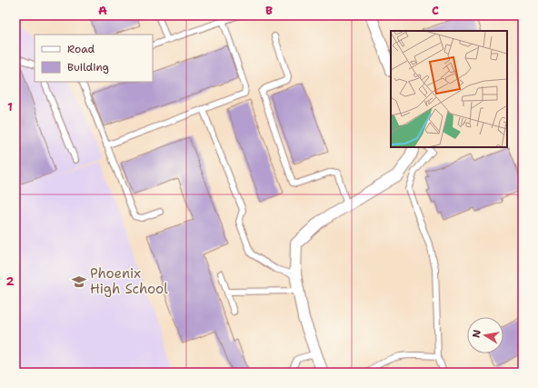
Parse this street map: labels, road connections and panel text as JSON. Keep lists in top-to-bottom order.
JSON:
{
  "places": {
    "school or university": ["Phoenix High School"]
  },
  "legend": ["Road", "Building"],
  "north": "left",
  "grid": {
    "columns": ["A", "B", "C"],
    "rows": ["1", "2"]
  }
}
